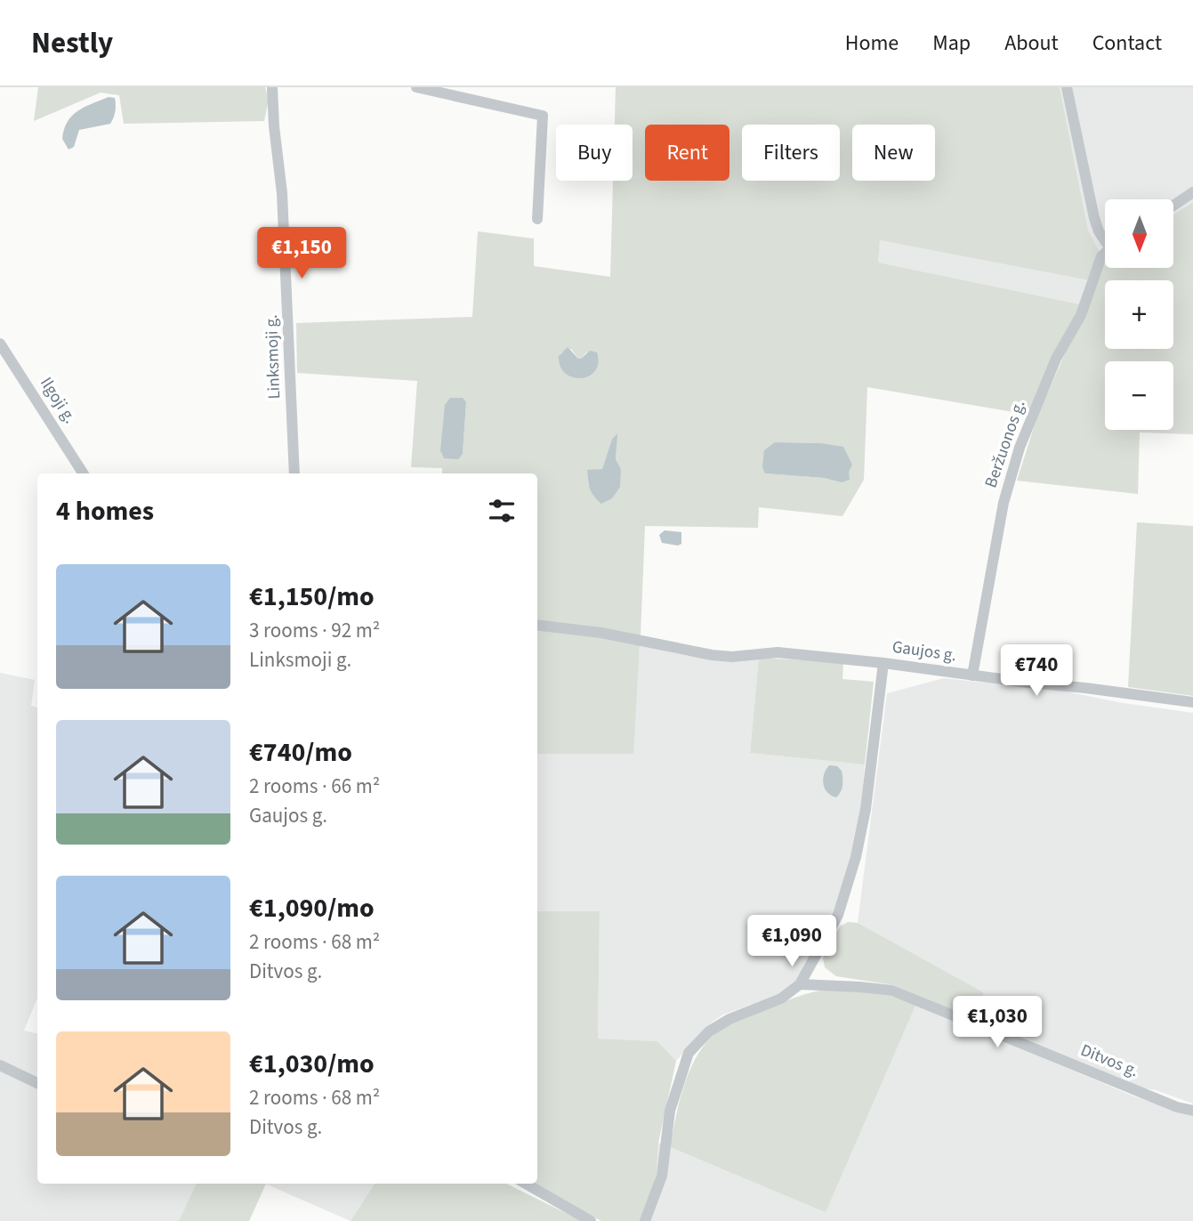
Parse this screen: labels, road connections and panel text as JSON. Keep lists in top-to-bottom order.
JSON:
{
  "streets": {
    "street": [
      "Linksmoji g.",
      "Ilgoji g.",
      "Beržuonos g.",
      "Gaujos g.",
      "Ditvos g."
    ]
  },
  "crossings": [
    ["Beržuonos g.", "Gaujos g."]
  ],
  "north": "bottom",
  "page": {
    "header": "Nestly",
    "nav": [
      "Home",
      "Map",
      "About",
      "Contact"
    ],
    "chip": [
      "Buy",
      "Rent",
      "Filters",
      "New"
    ],
    "map_buttons": ["+", "−"],
    "price": [
      "€1,150",
      "€740",
      "€1,090",
      "€1,030"
    ],
    "heading": "4 homes",
    "list": [
      {
        "name": "€1,150/mo",
        "note": "3 rooms · 92 m² · Linksmoji g."
      },
      {
        "name": "€740/mo",
        "note": "2 rooms · 66 m² · Gaujos g."
      },
      {
        "name": "€1,090/mo",
        "note": "2 rooms · 68 m² · Ditvos g."
      },
      {
        "name": "€1,030/mo",
        "note": "2 rooms · 68 m² · Ditvos g."
      }
    ]
  }
}
